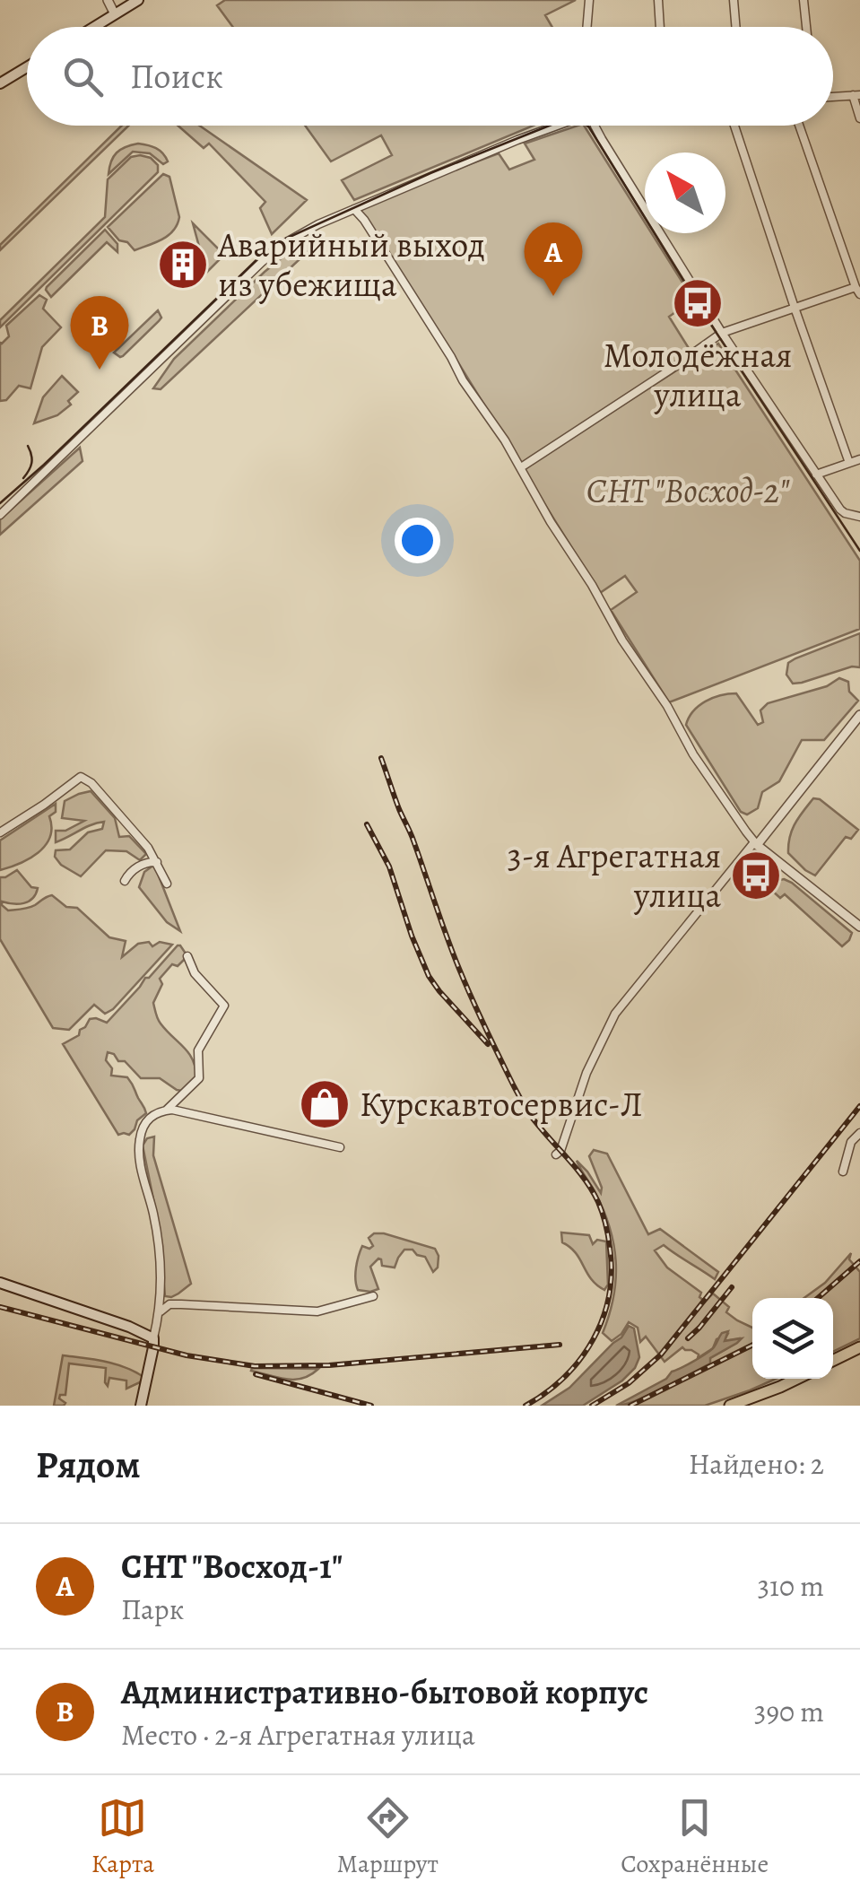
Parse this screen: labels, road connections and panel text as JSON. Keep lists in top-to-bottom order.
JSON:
{
  "parks": ["СНТ \"Восход-2\""],
  "places": {
    "building": ["Аварийный выход из убежища"],
    "bus stop": ["Молодёжная улица", "3-я Агрегатная улица"],
    "shop": ["Курскавтосервис-Л"]
  },
  "north": "top left",
  "page": {
    "search": "Поиск",
    "pins": ["A", "B"],
    "heading": ["Рядом", "Найдено: 2"],
    "list": [
      {
        "mark": "A",
        "name": "СНТ \"Восход-1\"",
        "note": "Парк",
        "value": "310 m"
      },
      {
        "mark": "B",
        "name": "Административно-бытовой корпус",
        "note": "Место · 2-я Агрегатная улица",
        "value": "390 m"
      }
    ],
    "nav": ["Карта", "Маршрут", "Сохранённые"]
  }
}
